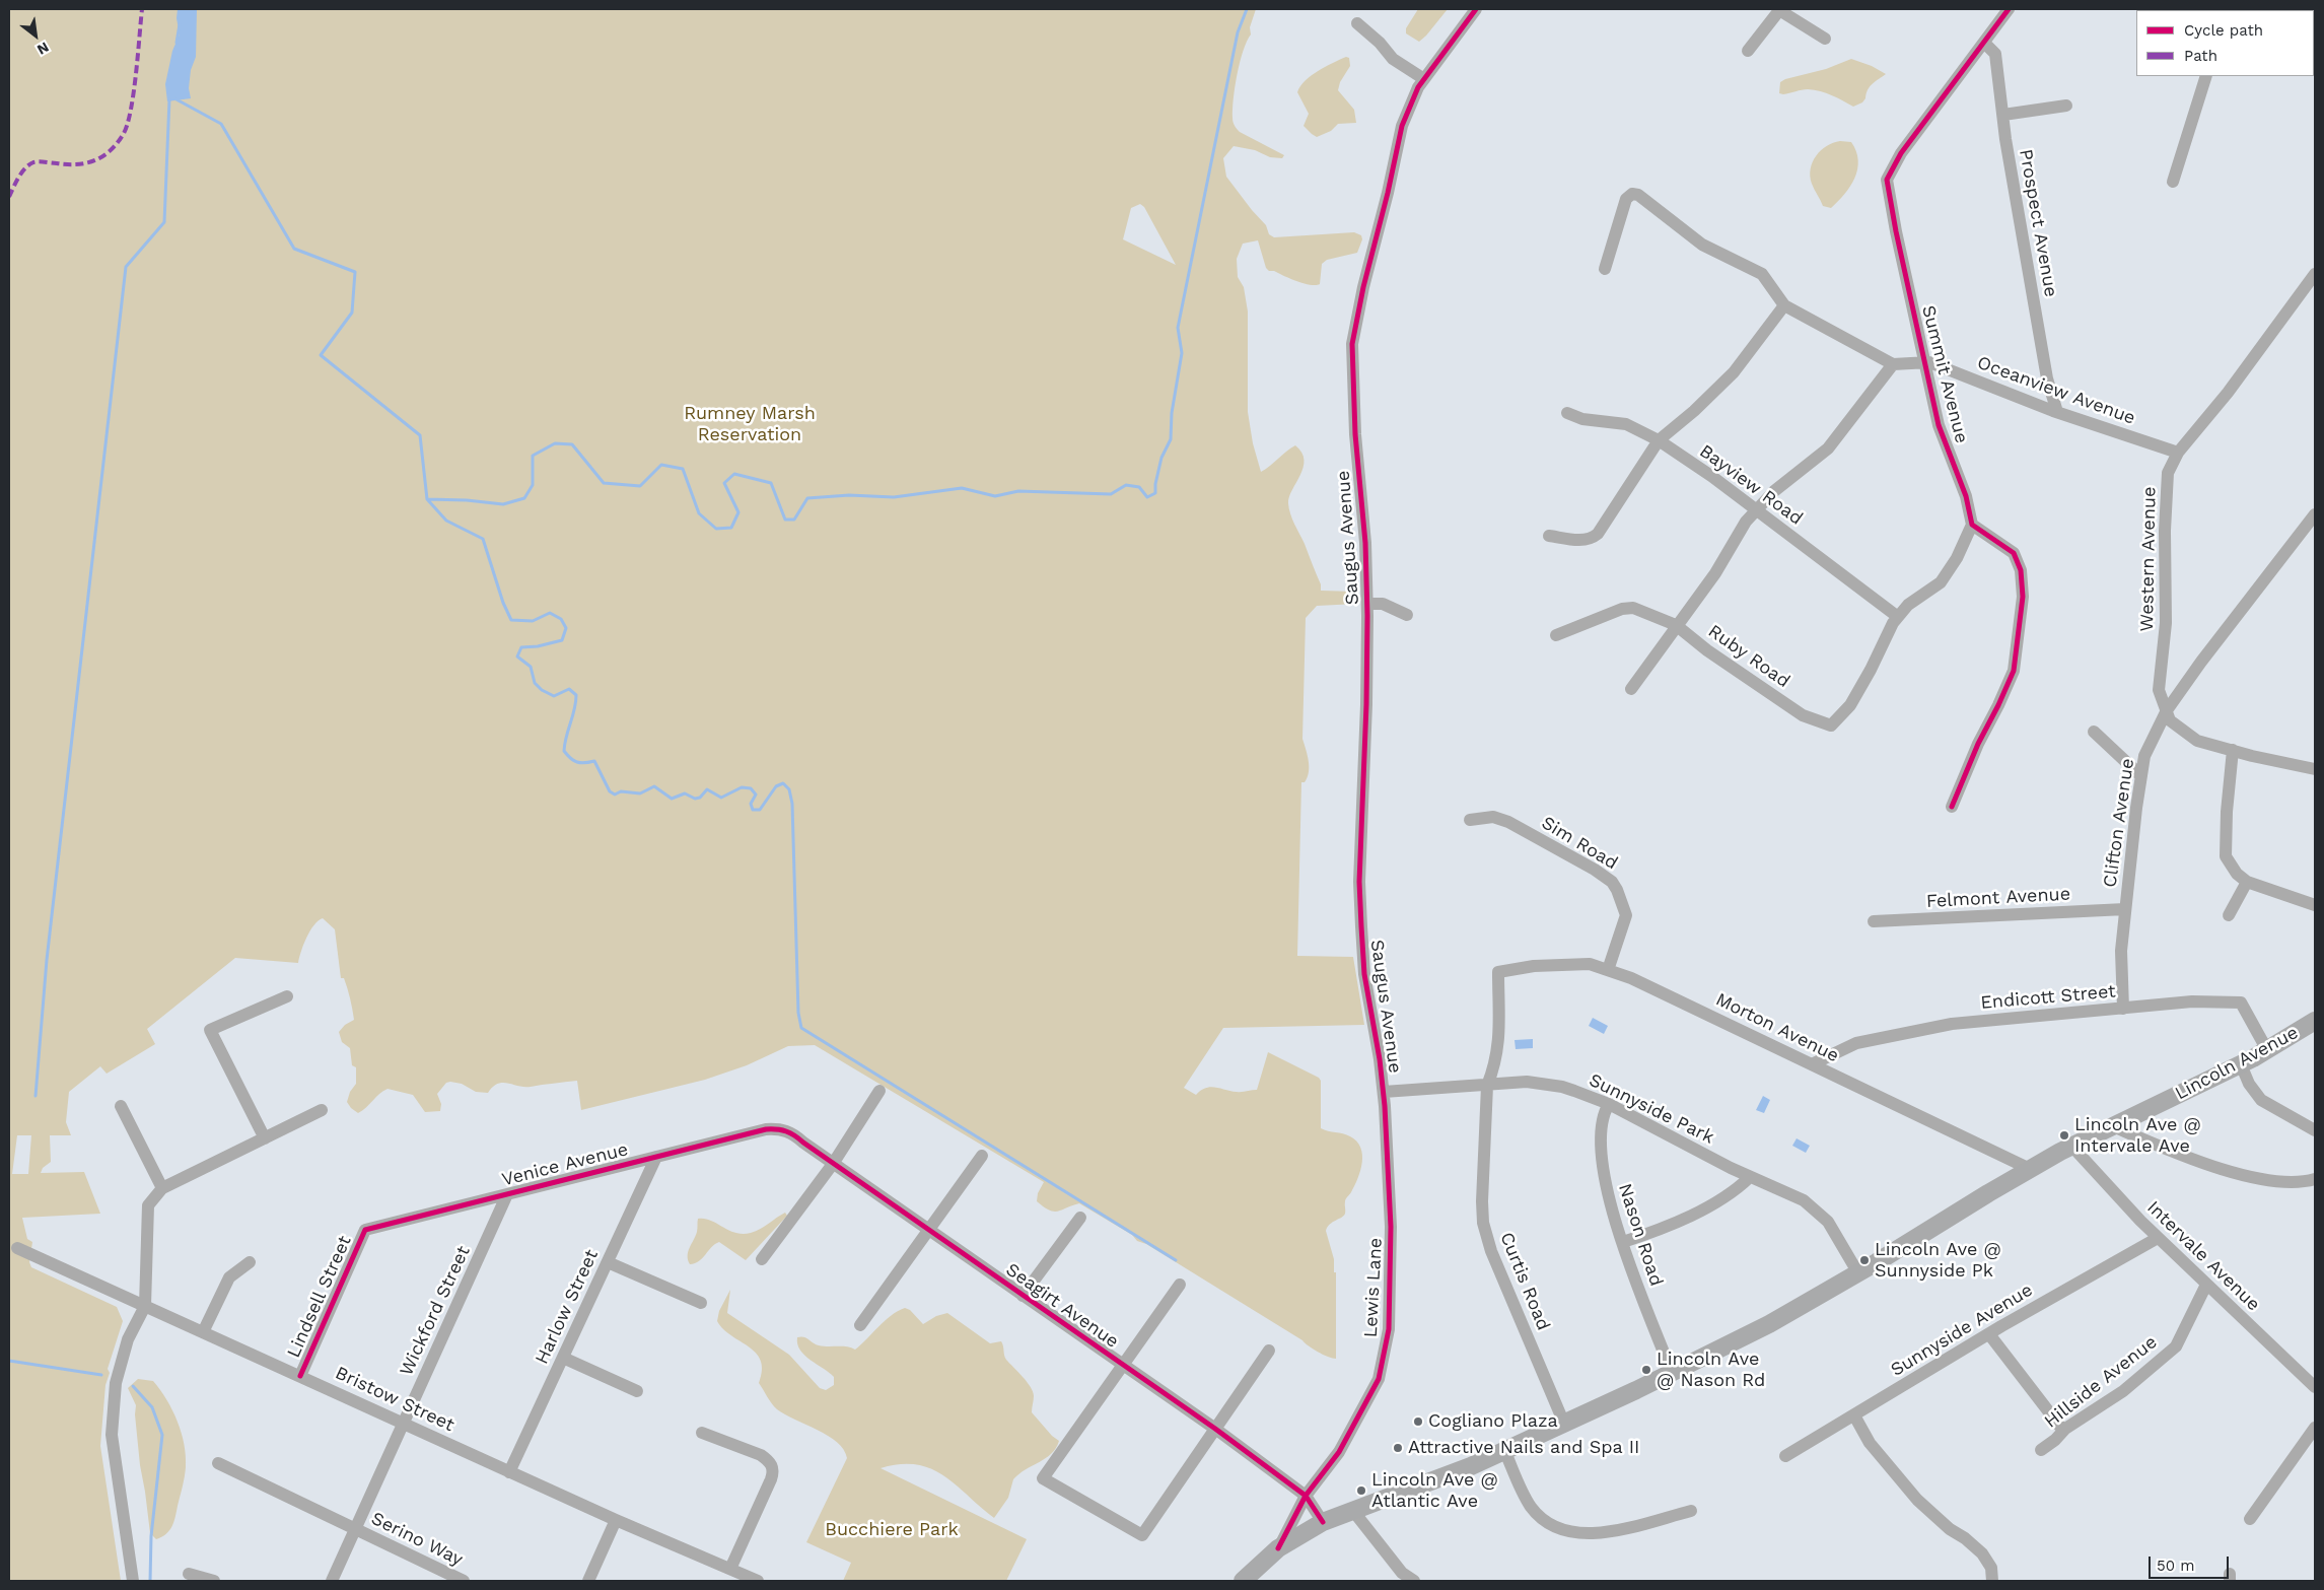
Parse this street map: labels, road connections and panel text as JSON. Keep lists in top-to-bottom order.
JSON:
{
  "streets": {
    "main road": ["Lincoln Avenue"],
    "street": [
      "Prospect Avenue",
      "Summit Avenue",
      "Oceanview Avenue",
      "Bayview Road",
      "Saugus Avenue",
      "Western Avenue",
      "Ruby Road",
      "Clifton Avenue",
      "Sim Road",
      "Felmont Avenue",
      "Endicott Street",
      "Morton Avenue",
      "Sunnyside Park",
      "Venice Avenue",
      "Nason Road",
      "Intervale Avenue",
      "Curtis Road",
      "Lewis Lane",
      "Lindsell Street",
      "Seagirt Avenue",
      "Harlow Street",
      "Wickford Street",
      "Sunnyside Avenue",
      "Hillside Avenue",
      "Bristow Street",
      "Serino Way"
    ]
  },
  "crossings": [
    ["Prospect Avenue", "Summit Avenue"],
    ["Prospect Avenue", "Oceanview Avenue"],
    ["Summit Avenue", "Oceanview Avenue"],
    ["Oceanview Avenue", "Western Avenue"],
    ["Bayview Road", "Ruby Road"],
    ["Saugus Avenue", "Sunnyside Park"],
    ["Saugus Avenue", "Lewis Lane"],
    ["Western Avenue", "Clifton Avenue"],
    ["Clifton Avenue", "Felmont Avenue"],
    ["Clifton Avenue", "Endicott Street"],
    ["Sim Road", "Morton Avenue"],
    ["Endicott Street", "Morton Avenue"],
    ["Endicott Street", "Lincoln Avenue"],
    ["Morton Avenue", "Lincoln Avenue"],
    ["Morton Avenue", "Curtis Road"],
    ["Lincoln Avenue", "Sunnyside Park"],
    ["Lincoln Avenue", "Nason Road"],
    ["Lincoln Avenue", "Intervale Avenue"],
    ["Lincoln Avenue", "Curtis Road"],
    ["Lincoln Avenue", "Lewis Lane"],
    ["Lincoln Avenue", "Seagirt Avenue"],
    ["Sunnyside Park", "Nason Road"],
    ["Sunnyside Park", "Curtis Road"],
    ["Sunnyside Park", "Lewis Lane"],
    ["Venice Avenue", "Lindsell Street"],
    ["Venice Avenue", "Seagirt Avenue"],
    ["Venice Avenue", "Harlow Street"],
    ["Venice Avenue", "Wickford Street"],
    ["Intervale Avenue", "Sunnyside Avenue"],
    ["Intervale Avenue", "Hillside Avenue"],
    ["Lewis Lane", "Seagirt Avenue"],
    ["Lindsell Street", "Bristow Street"],
    ["Harlow Street", "Bristow Street"],
    ["Wickford Street", "Bristow Street"],
    ["Wickford Street", "Serino Way"]
  ],
  "parks": ["Rumney Marsh Reservation", "Bucchiere Park"],
  "places": [
    "Lincoln Ave @ Intervale Ave",
    "Lincoln Ave @ Sunnyside Pk",
    "Lincoln Ave @ Nason Rd",
    "Cogliano Plaza",
    "Attractive Nails and Spa II",
    "Lincoln Ave @ Atlantic Ave"
  ],
  "legend": ["Cycle path", "Path"],
  "scale_bar": "50 m",
  "north": "bottom right"
}
